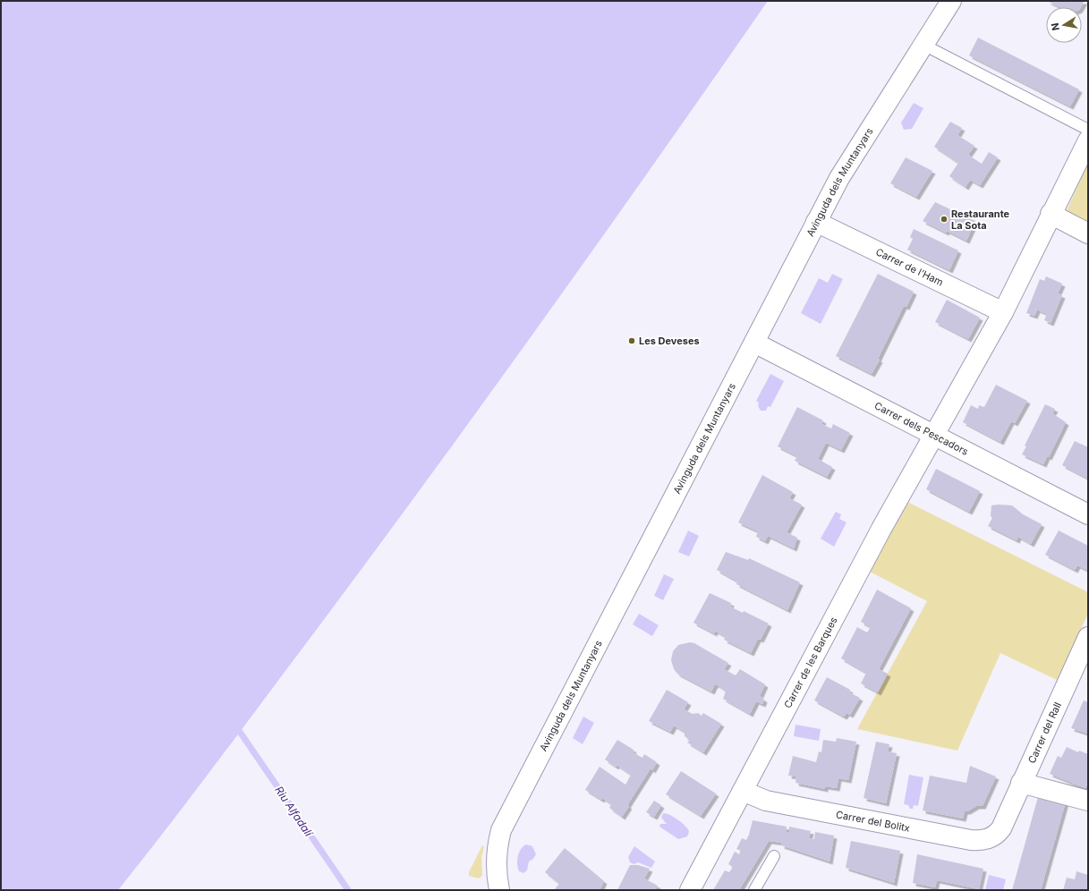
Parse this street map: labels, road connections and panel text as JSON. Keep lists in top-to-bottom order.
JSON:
{
  "streets": {
    "street": [
      "Avinguda dels Muntanyars",
      "Carrer de l’Ham",
      "Carrer dels Pescadors",
      "Carrer de les Barques",
      "Carrer del Rall",
      "Carrer del Bolitx"
    ]
  },
  "crossings": [
    ["Avinguda dels Muntanyars", "Carrer de l’Ham"],
    ["Avinguda dels Muntanyars", "Carrer dels Pescadors"],
    ["Carrer dels Pescadors", "Carrer de les Barques"],
    ["Carrer de les Barques", "Carrer del Bolitx"],
    ["Carrer del Rall", "Carrer del Bolitx"]
  ],
  "water": ["Riu Alfadalí"],
  "places": ["Restaurante La Sota", "Les Deveses"],
  "north": "left"
}
